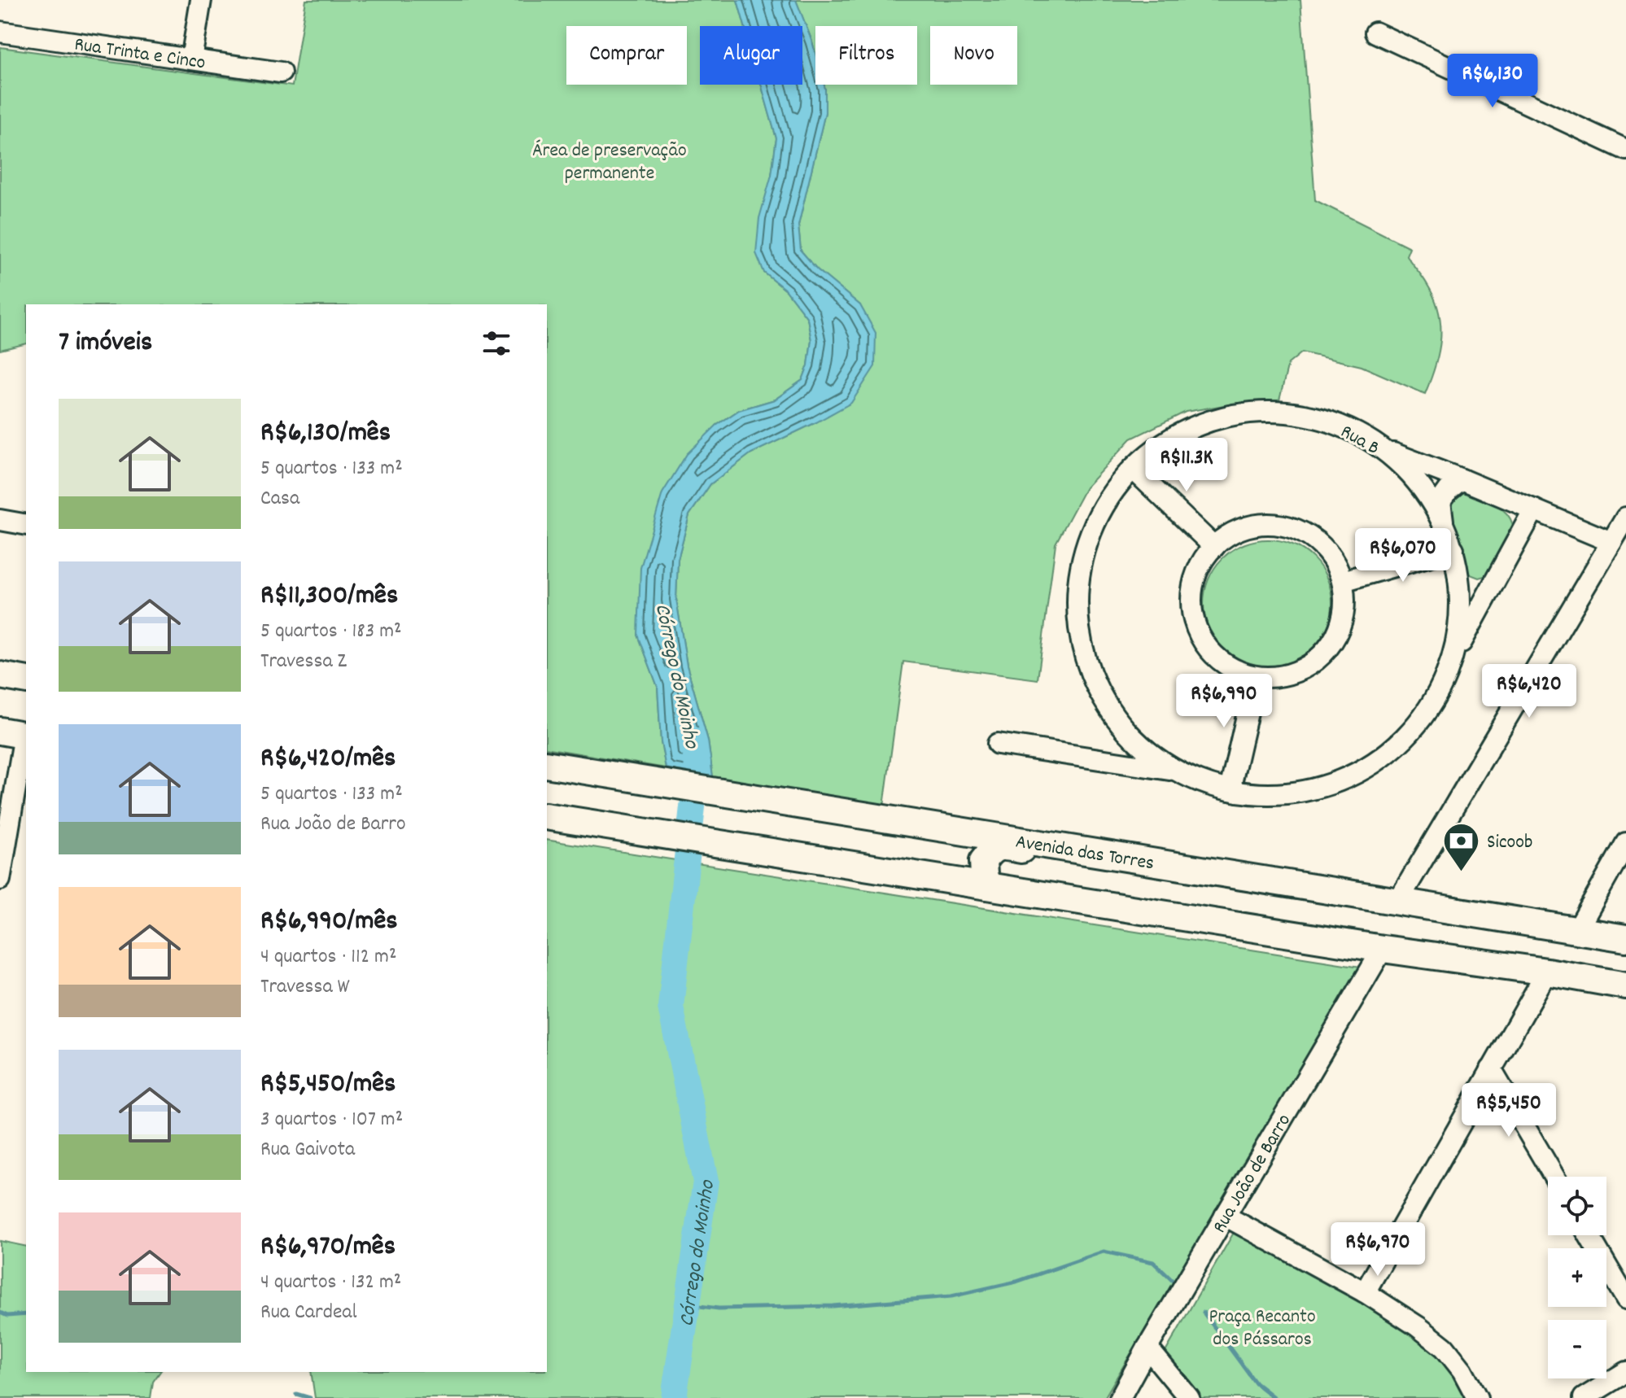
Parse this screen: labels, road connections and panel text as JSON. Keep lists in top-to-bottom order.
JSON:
{
  "streets": {
    "main road": ["Avenida das Torres"],
    "street": ["Rua Trinta e Cinco", "Rua B", "Rua João de Barro"]
  },
  "water": ["Córrego do Moinho"],
  "parks": ["Área de preservação permanente", "Praça Recanto dos Pássaros"],
  "places": {
    "bank": ["Sicoob"]
  },
  "page": {
    "chip": [
      "Comprar",
      "Alugar",
      "Filtros",
      "Novo"
    ],
    "price": [
      "R$6,130",
      "R$11.3K",
      "R$6,070",
      "R$6,420",
      "R$6,990",
      "R$5,450",
      "R$6,970"
    ],
    "heading": "7 imóveis",
    "list": [
      {
        "name": "R$6,130/mês",
        "note": "5 quartos · 133 m² · Casa"
      },
      {
        "name": "R$11,300/mês",
        "note": "5 quartos · 183 m² · Travessa Z"
      },
      {
        "name": "R$6,420/mês",
        "note": "5 quartos · 133 m² · Rua João de Barro"
      },
      {
        "name": "R$6,990/mês",
        "note": "4 quartos · 112 m² · Travessa W"
      },
      {
        "name": "R$5,450/mês",
        "note": "3 quartos · 107 m² · Rua Gaivota"
      },
      {
        "name": "R$6,970/mês",
        "note": "4 quartos · 132 m² · Rua Cardeal"
      }
    ],
    "map_buttons": ["+", "−"]
  }
}
